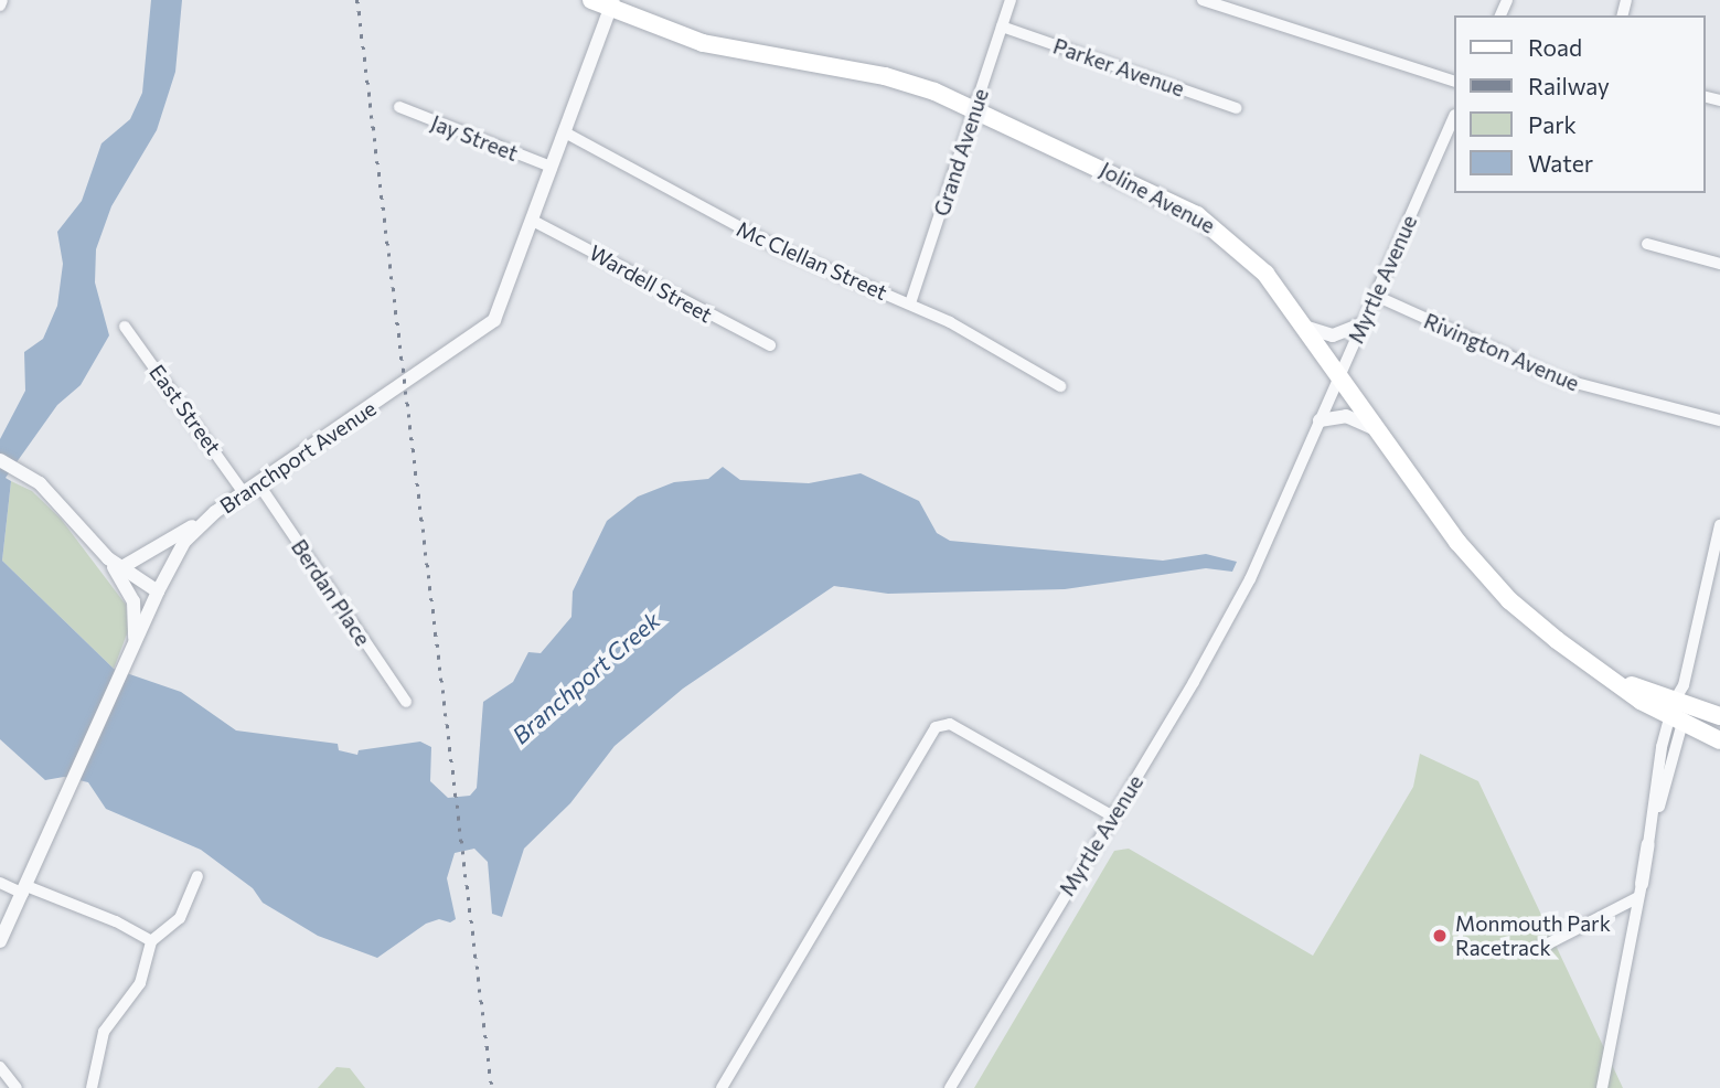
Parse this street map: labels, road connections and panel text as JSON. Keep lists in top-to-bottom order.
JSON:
{
  "streets": {
    "main road": ["Joline Avenue"],
    "street": [
      "Parker Avenue",
      "Jay Street",
      "Grand Avenue",
      "Mc Clellan Street",
      "Myrtle Avenue",
      "Wardell Street",
      "Rivington Avenue",
      "East Street",
      "Branchport Avenue",
      "Berdan Place"
    ]
  },
  "crossings": [
    ["Parker Avenue", "Grand Avenue"],
    ["Jay Street", "Branchport Avenue"],
    ["Grand Avenue", "Joline Avenue"],
    ["Grand Avenue", "Mc Clellan Street"],
    ["Joline Avenue", "Myrtle Avenue"],
    ["Joline Avenue", "Branchport Avenue"],
    ["Mc Clellan Street", "Branchport Avenue"],
    ["Myrtle Avenue", "Rivington Avenue"],
    ["Wardell Street", "Branchport Avenue"],
    ["East Street", "Branchport Avenue"],
    ["Branchport Avenue", "Berdan Place"]
  ],
  "water": ["Branchport Creek"],
  "places": ["Monmouth Park Racetrack"],
  "legend": [
    "Road",
    "Railway",
    "Park",
    "Water"
  ]
}
